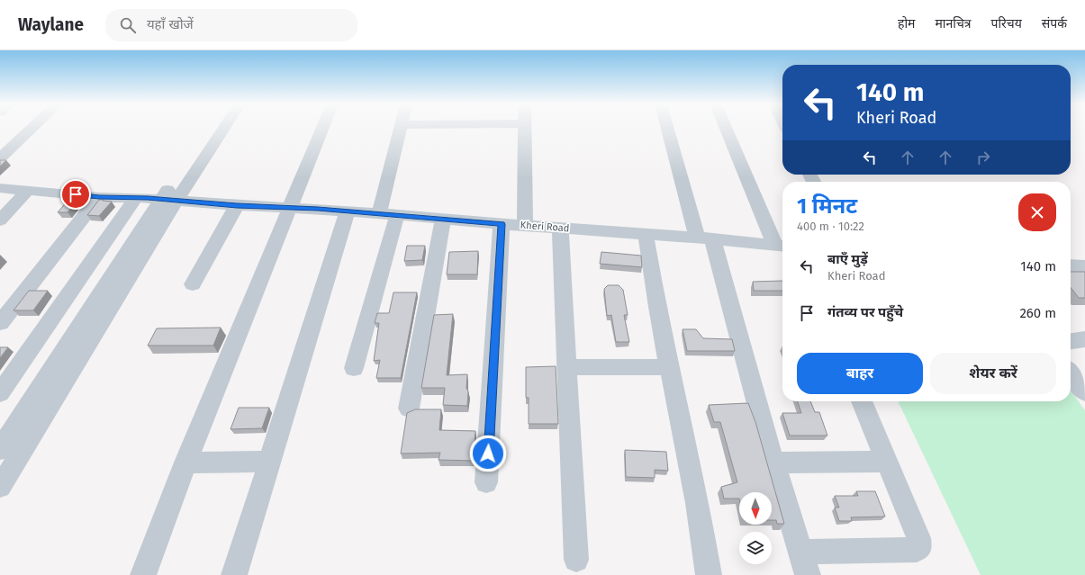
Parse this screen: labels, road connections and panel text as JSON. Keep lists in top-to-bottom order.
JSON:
{
  "streets": {
    "street": ["Kheri Road"]
  },
  "north": "bottom",
  "page": {
    "header": "Waylane",
    "search": "यहाँ खोजें",
    "nav": [
      "होम",
      "मानचित्र",
      "परिचय",
      "संपर्क"
    ],
    "turn": ["140 m", "Kheri Road"],
    "heading": ["1 मिनट", "400 m · 10:22"],
    "list": [
      {
        "name": "बाएँ मुड़ें",
        "note": "Kheri Road",
        "value": "140 m"
      },
      {
        "name": "गंतव्य पर पहुँचे",
        "value": "260 m"
      }
    ],
    "buttons": ["बाहर", "शेयर करें"]
  }
}
